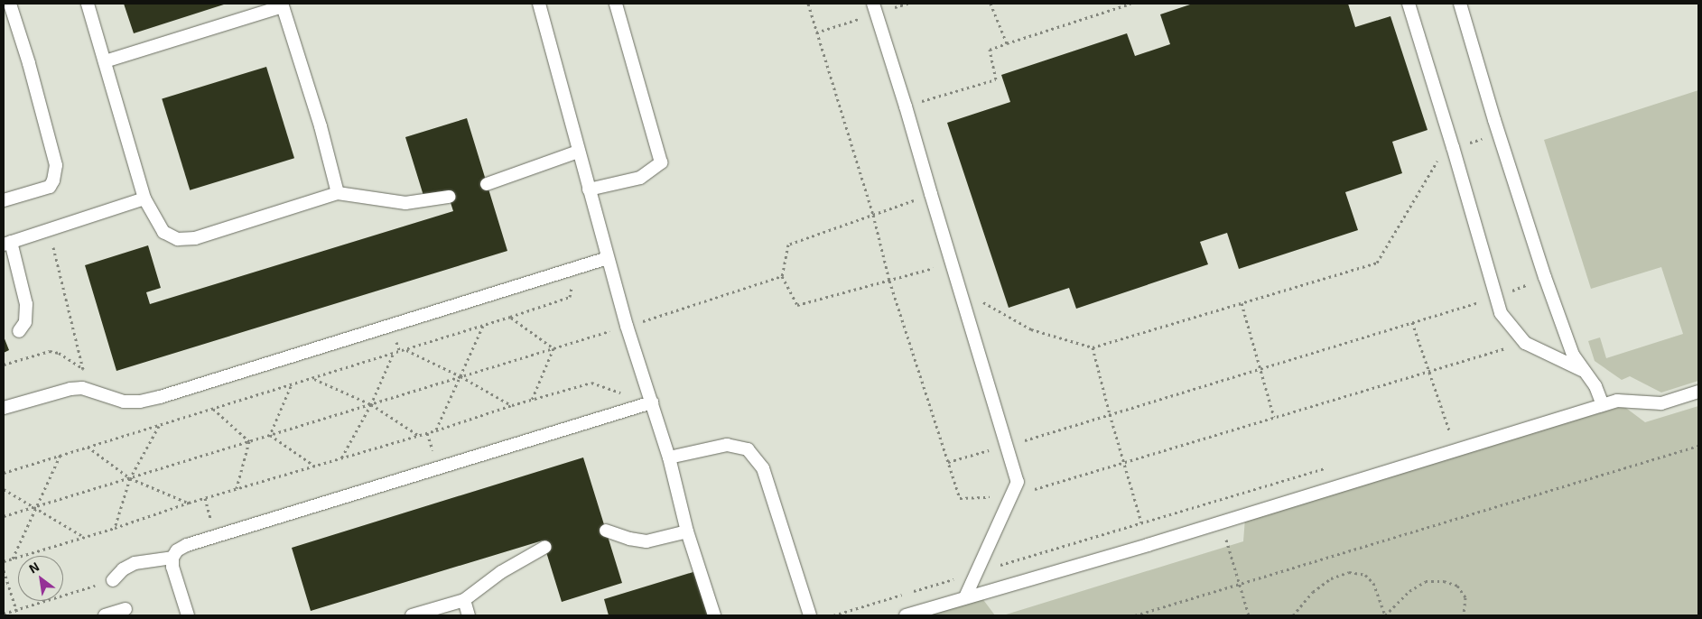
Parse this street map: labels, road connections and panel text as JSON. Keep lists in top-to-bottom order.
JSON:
{
  "north": "top left"
}
